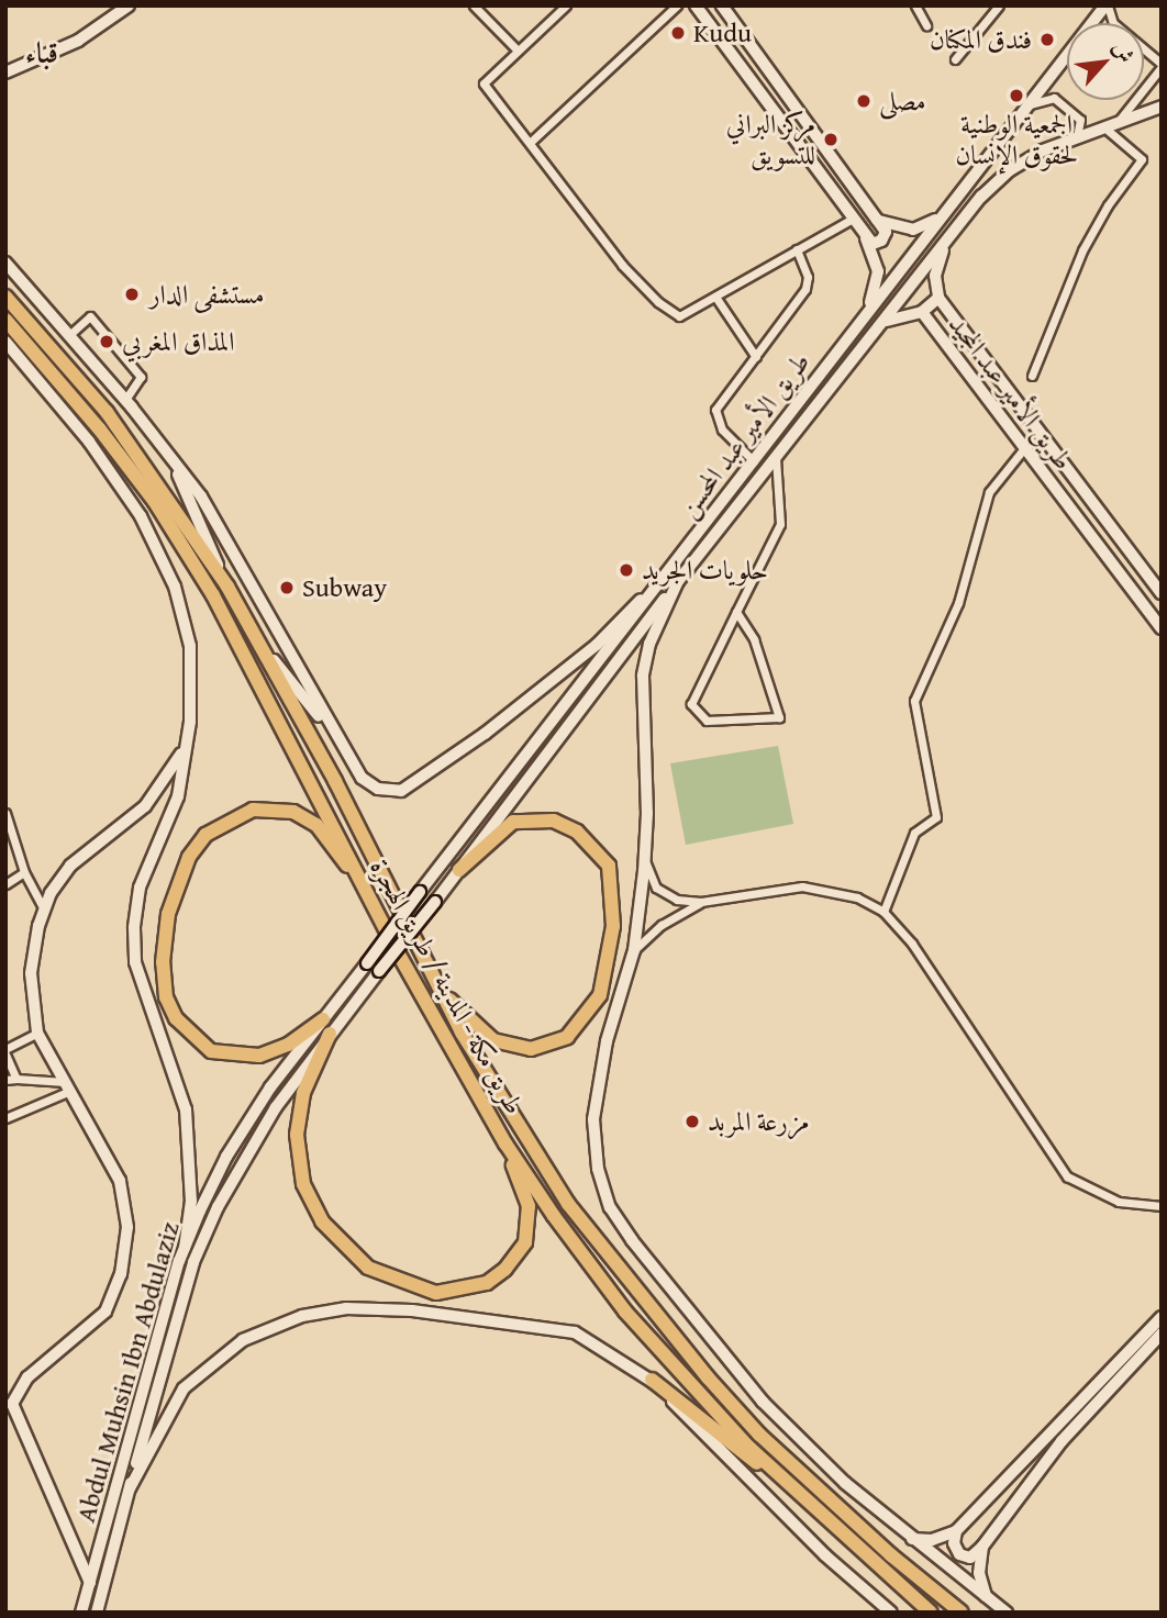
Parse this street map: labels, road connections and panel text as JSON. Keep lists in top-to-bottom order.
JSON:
{
  "streets": {
    "highway": ["طريق مكة - المدينة / طريق الهجرة"],
    "main road": ["طريق الأمير عبد المجيد", "طريق الأمير عبد المحسن", "Abdul Muhsin Ibn Abdulaziz"]
  },
  "crossings": [
    ["طريق الأمير عبد المحسن", "Abdul Muhsin Ibn Abdulaziz"]
  ],
  "districts": ["قباء"],
  "places": [
    "Kudu",
    "فندق المكنان",
    "الجمعية الوطنية لحقوق الإنسان",
    "مصلى",
    "مركز البراني للتسويق",
    "مستشفى الدار",
    "المذاق المغربي",
    "حلويات الجريد",
    "Subway",
    "مزرعة المربد"
  ],
  "north": "top right"
}
